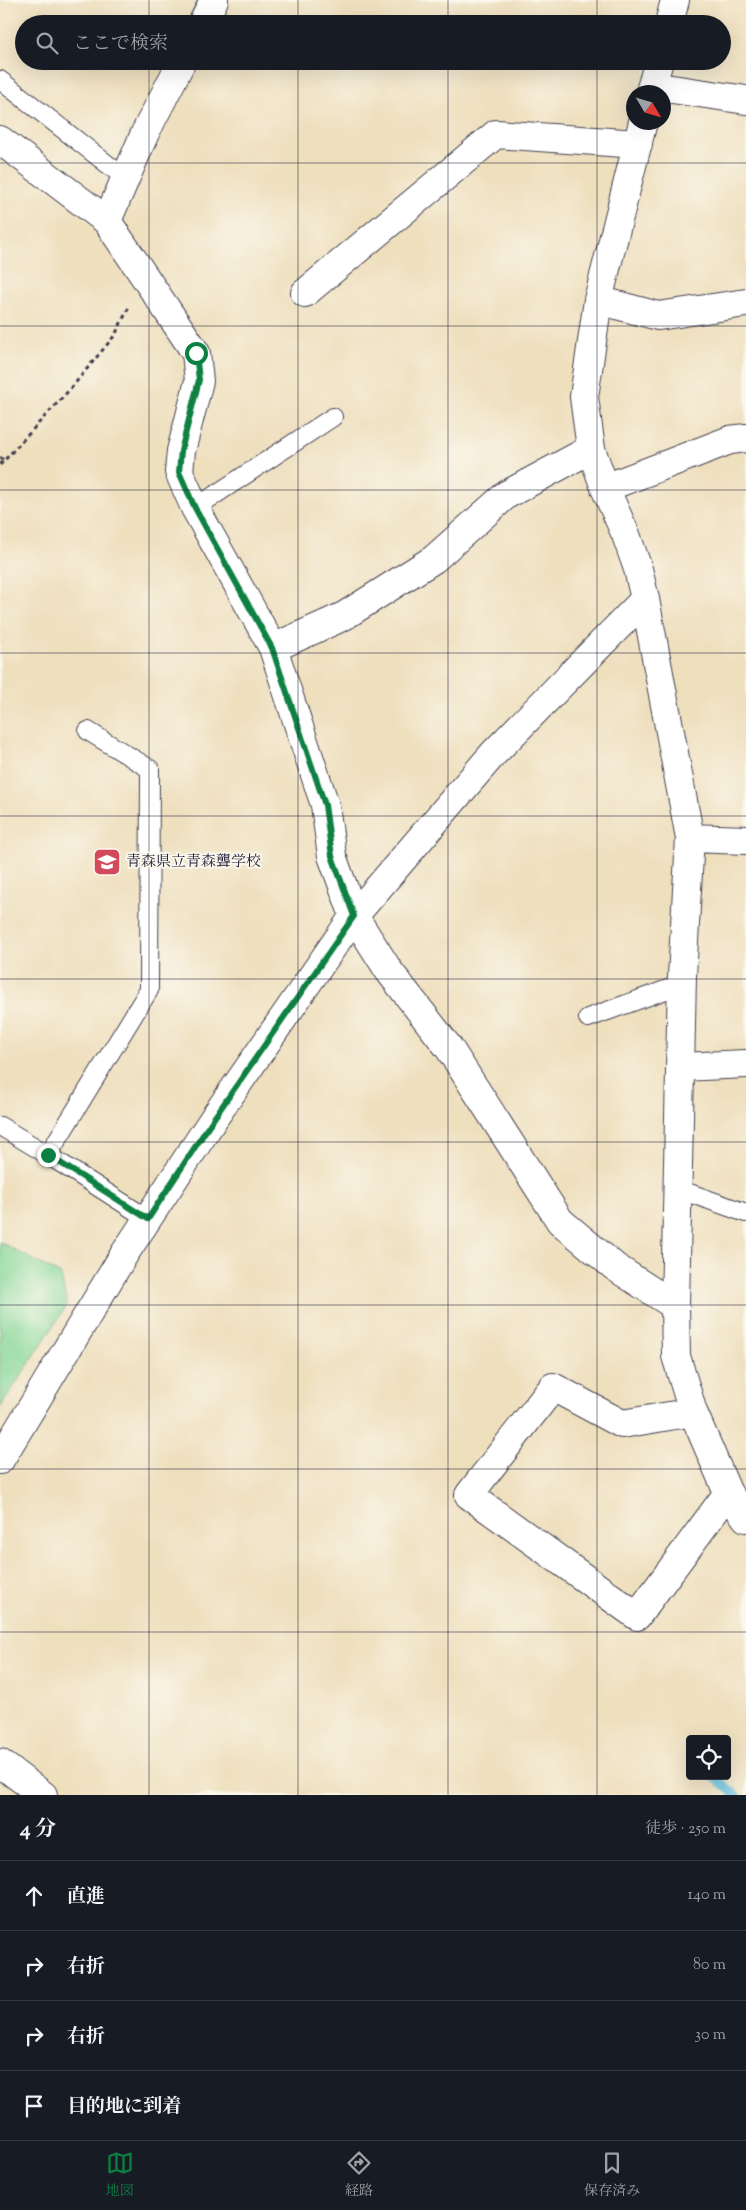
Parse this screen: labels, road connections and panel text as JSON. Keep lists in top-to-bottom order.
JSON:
{
  "places": {
    "school or university": ["青森県立青森聾学校"]
  },
  "north": "bottom right",
  "page": {
    "search": "ここで検索",
    "heading": ["4 分", "徒歩 · 250 m"],
    "list": [
      ["直進", "140 m"],
      ["右折", "80 m"],
      ["右折", "30 m"],
      "目的地に到着"
    ],
    "nav": ["地図", "経路", "保存済み"]
  }
}
